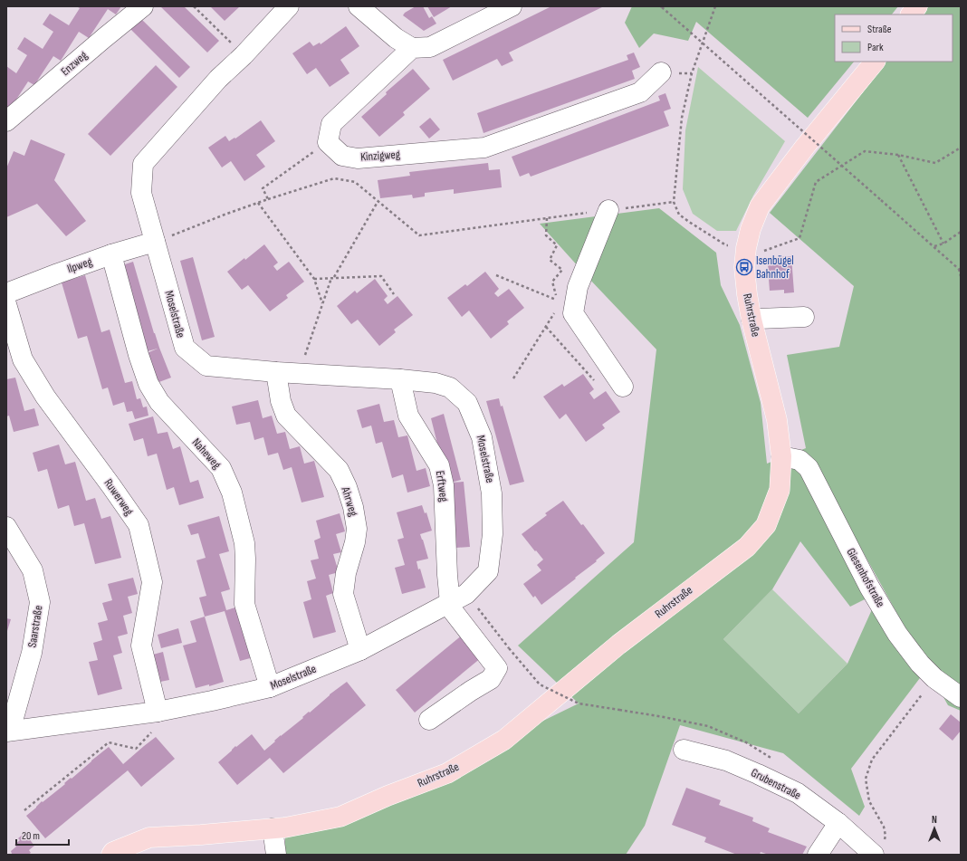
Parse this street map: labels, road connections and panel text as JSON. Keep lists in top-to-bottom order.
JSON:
{
  "streets": {
    "main road": ["Ruhrstraße"],
    "street": [
      "Enzweg",
      "Kinzigweg",
      "Ilpweg",
      "Moselstraße",
      "Naheweg",
      "Erftweg",
      "Ruwerweg",
      "Ahrweg",
      "Giesenhofstraße",
      "Saarstraße",
      "Grubenstraße"
    ]
  },
  "crossings": [
    ["Ilpweg", "Moselstraße"],
    ["Ilpweg", "Naheweg"],
    ["Moselstraße", "Naheweg"],
    ["Moselstraße", "Erftweg"],
    ["Moselstraße", "Ruwerweg"],
    ["Moselstraße", "Ahrweg"],
    ["Moselstraße", "Saarstraße"],
    ["Ruhrstraße", "Giesenhofstraße"]
  ],
  "places": {
    "bus stop": ["Isenbügel Bahnhof"]
  },
  "legend": ["Straße", "Park"],
  "scale_bar": "20 m",
  "north": "top"
}
